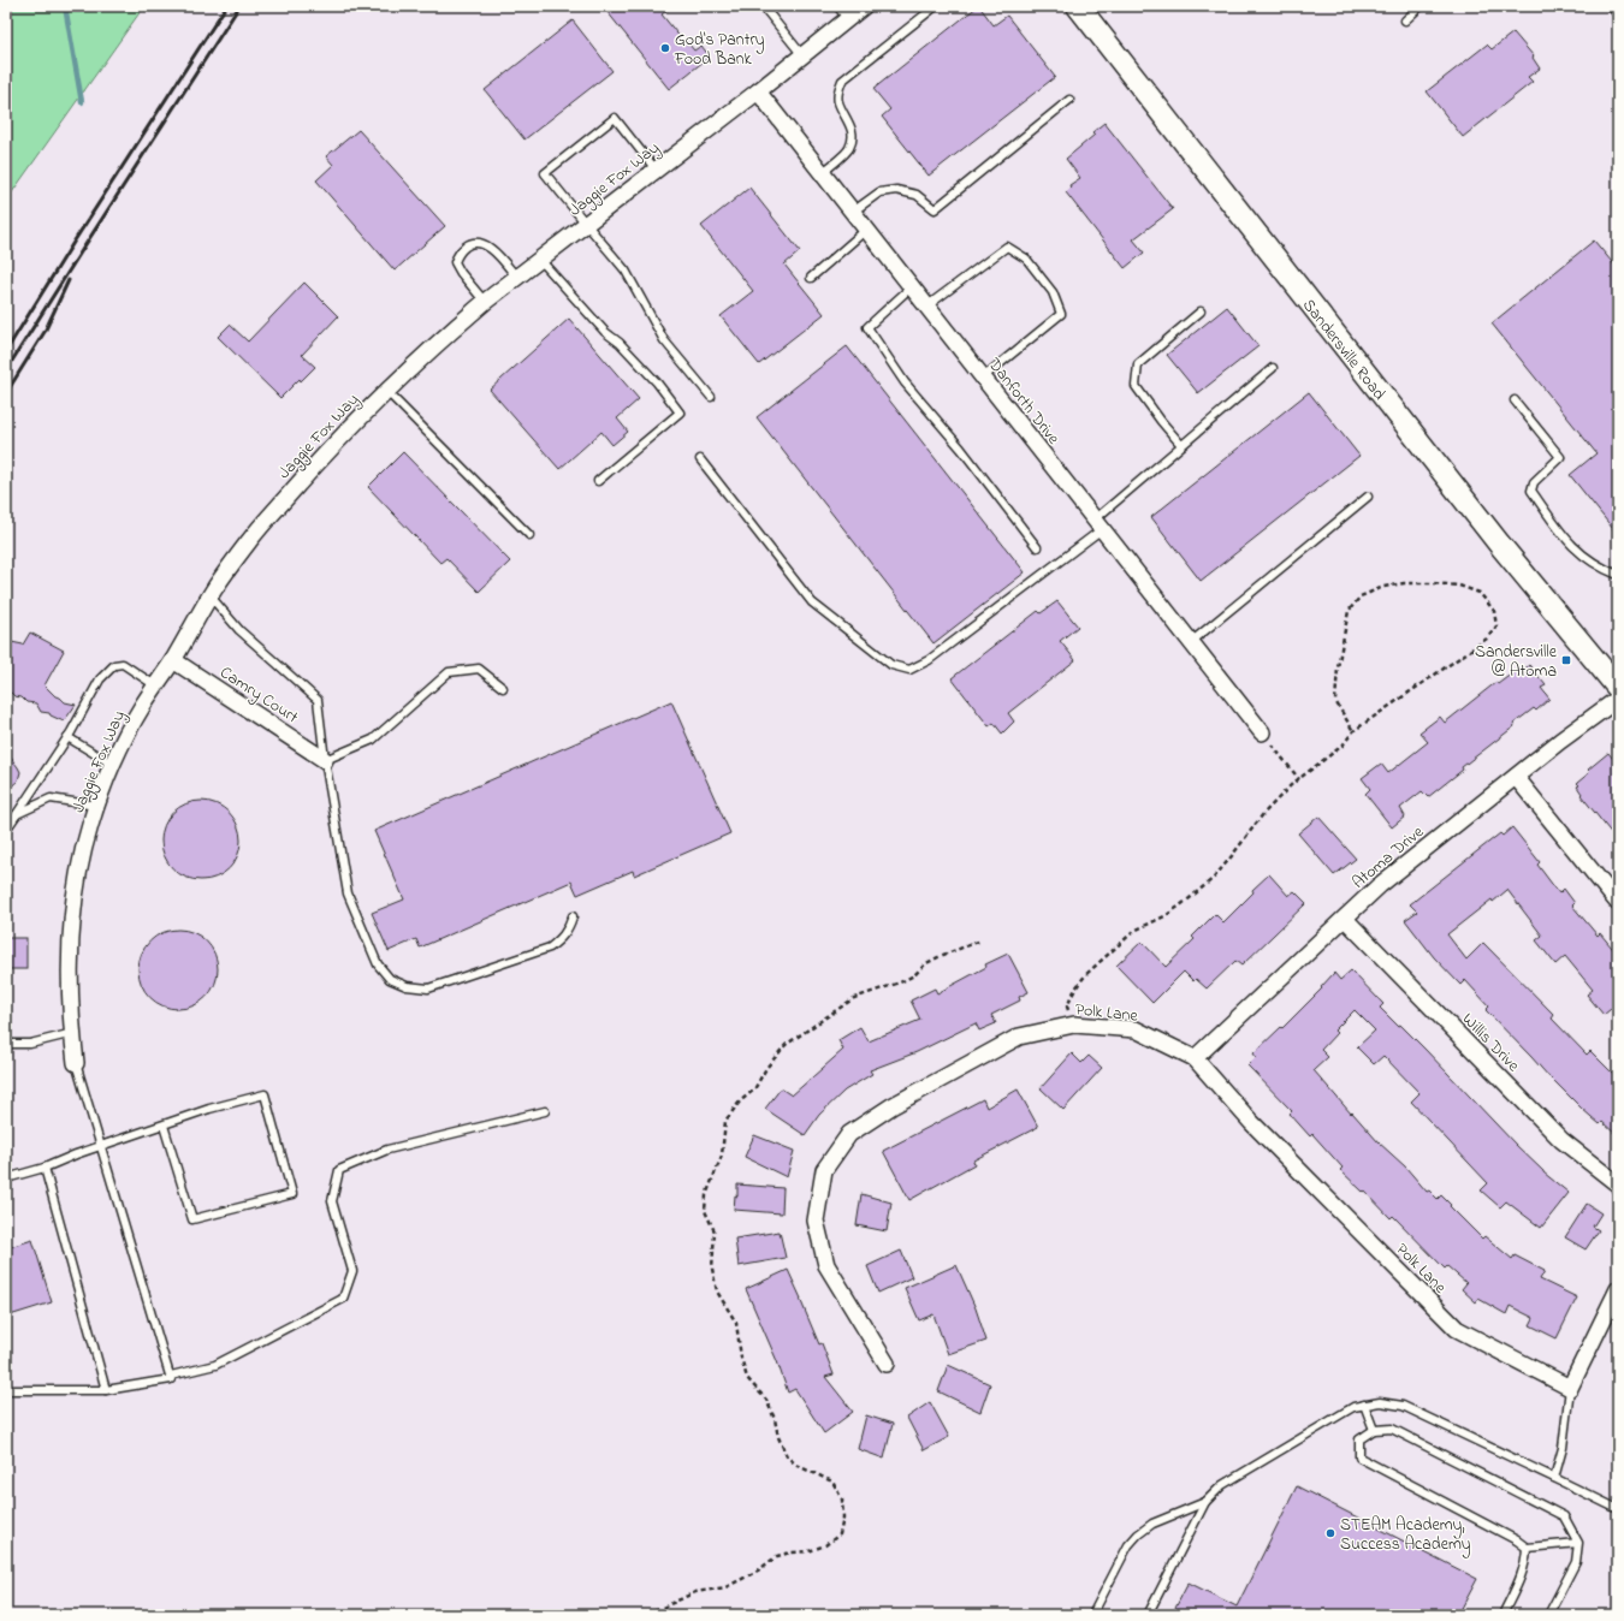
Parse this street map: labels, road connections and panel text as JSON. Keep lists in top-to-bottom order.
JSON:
{
  "streets": {
    "street": [
      "Jaggie Fox Way",
      "Sandersville Road",
      "Danforth Drive",
      "Camry Court",
      "Atoma Drive",
      "Polk Lane",
      "Willis Drive"
    ]
  },
  "crossings": [
    ["Jaggie Fox Way", "Danforth Drive"],
    ["Jaggie Fox Way", "Camry Court"],
    ["Atoma Drive", "Polk Lane"],
    ["Atoma Drive", "Willis Drive"]
  ],
  "places": {
    "other": ["God's Pantry Food Bank", "STEAM Academy, Success Academy"],
    "transit": ["Sandersville @ Atoma"]
  }
}
